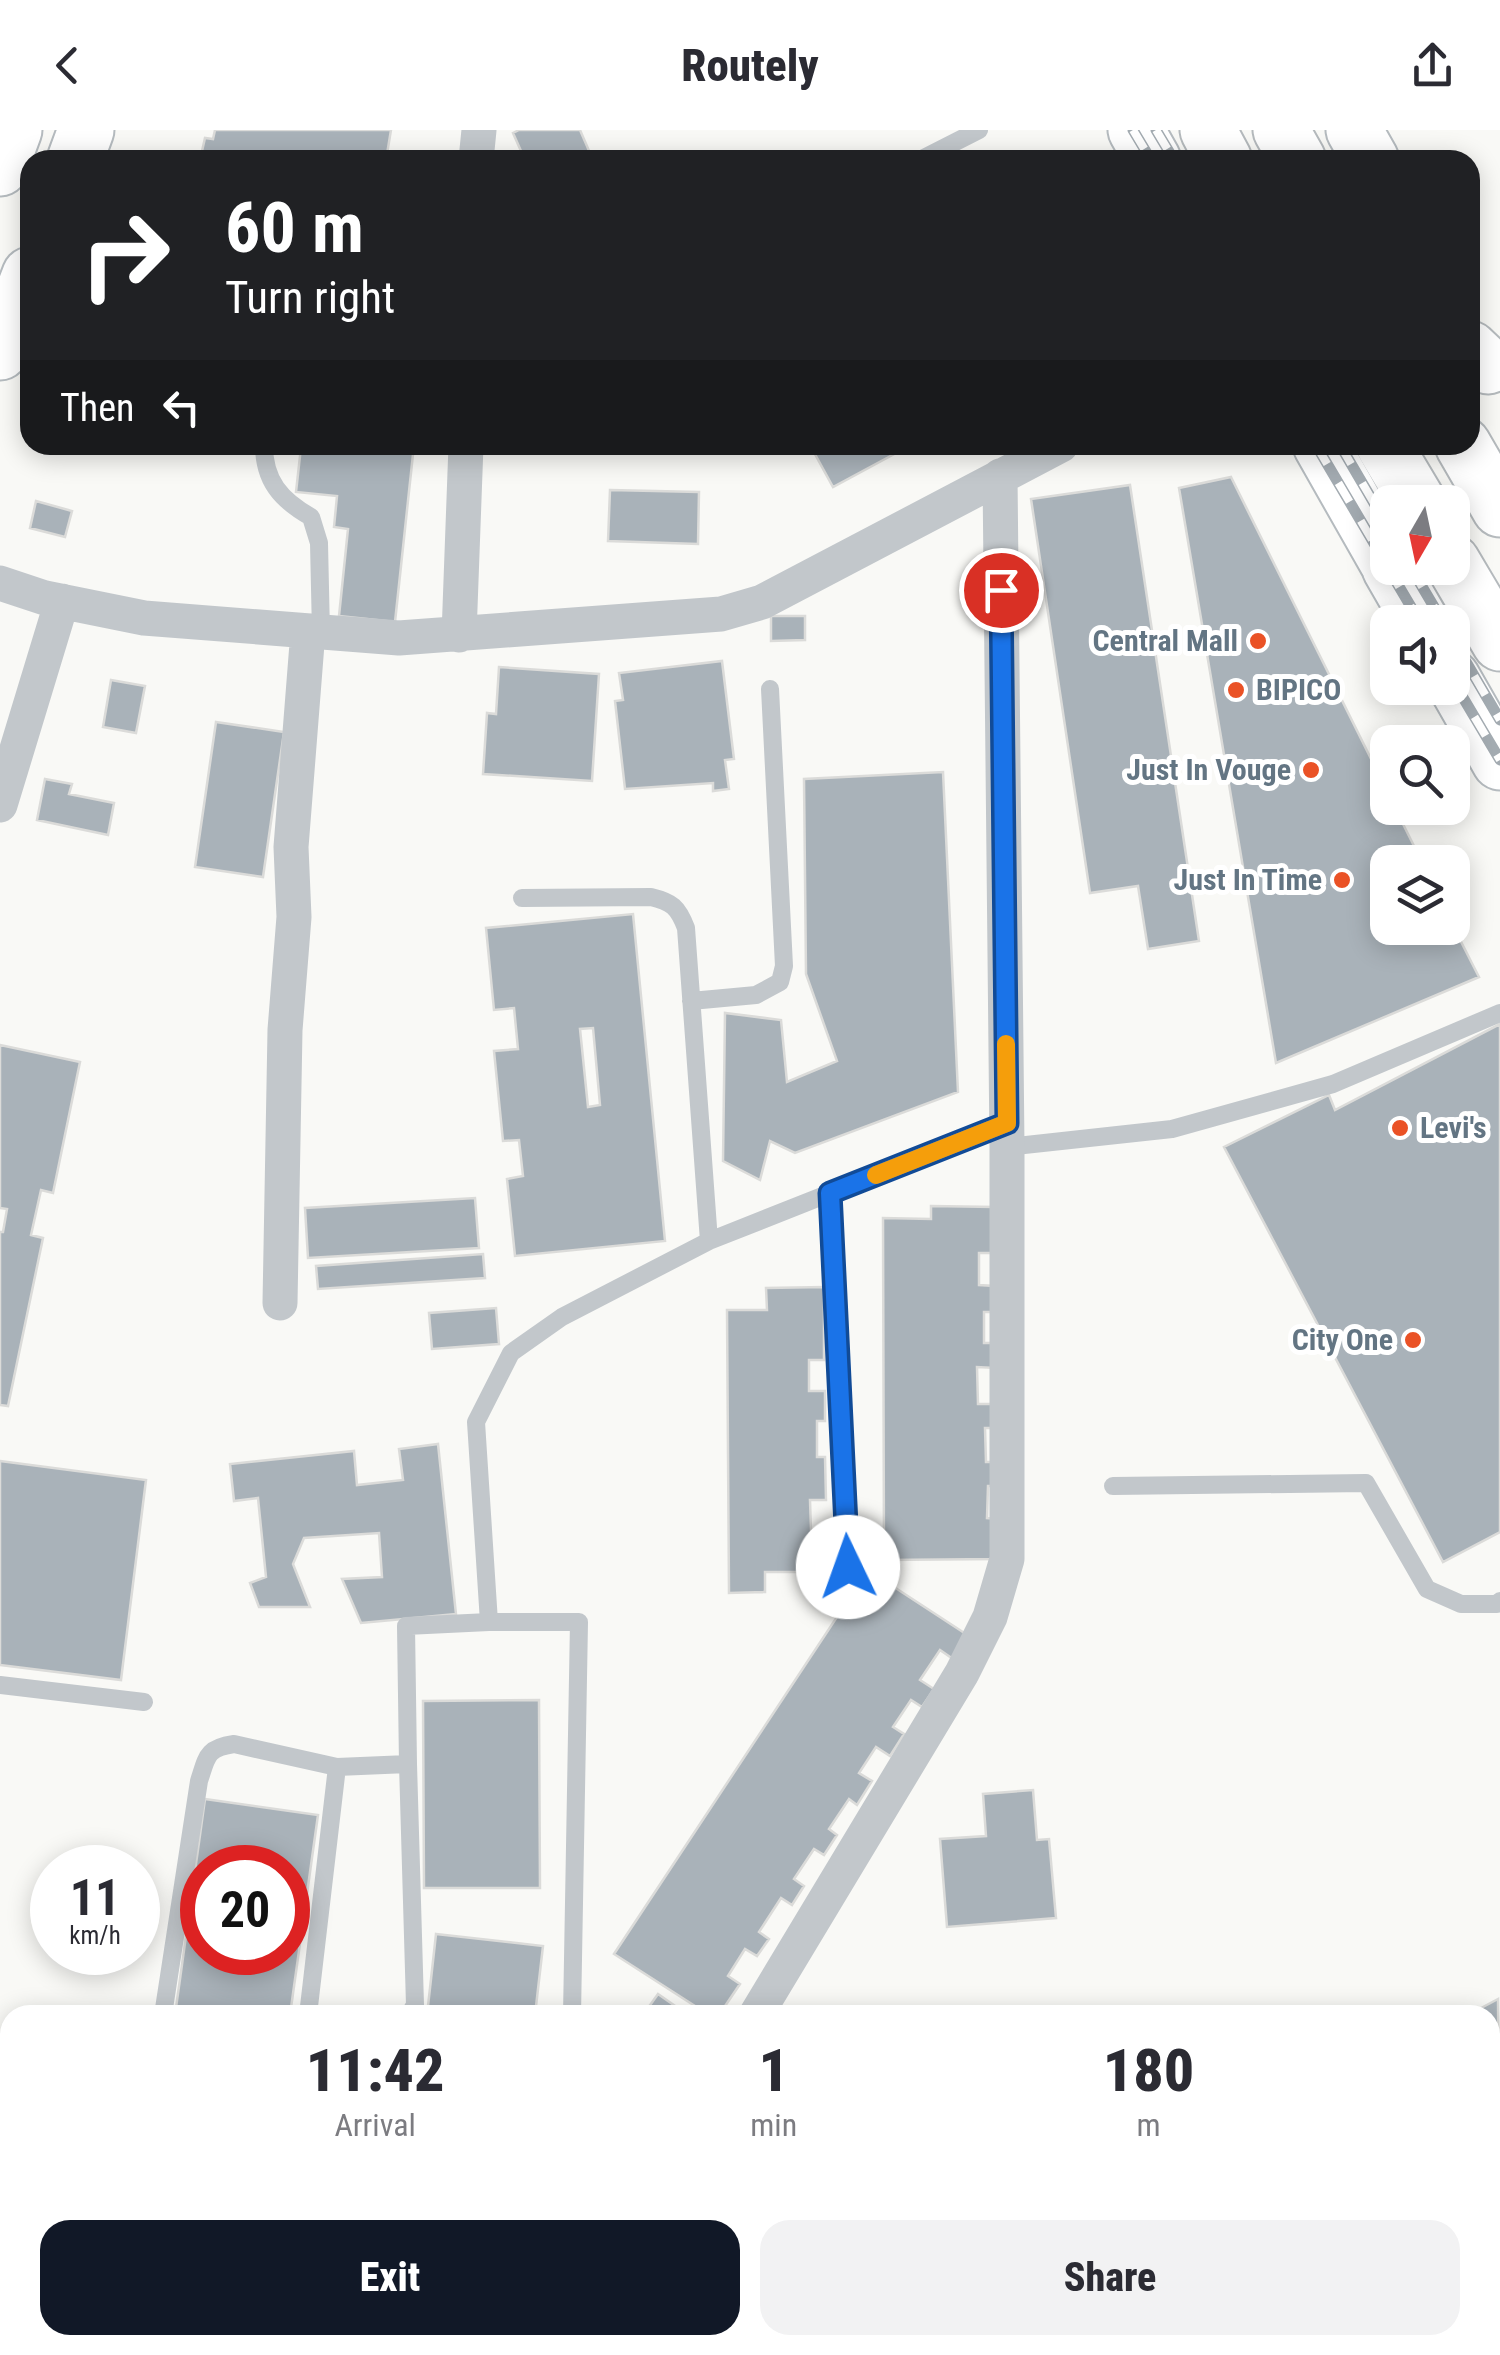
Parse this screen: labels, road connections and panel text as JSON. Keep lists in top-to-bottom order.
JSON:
{
  "places": [
    "Central Mall",
    "BIPICO",
    "Just In Vouge",
    "Just In Time",
    "Levi's",
    "City One"
  ],
  "north": "bottom",
  "page": {
    "header": "Routely",
    "turn": ["60 m", "Turn right"],
    "then": "Then",
    "speed": "11 km/h",
    "limit": "20",
    "eta": [
      "11:42",
      "Arrival",
      "1",
      "min",
      "180",
      "m"
    ],
    "buttons": ["Exit", "Share"]
  }
}
